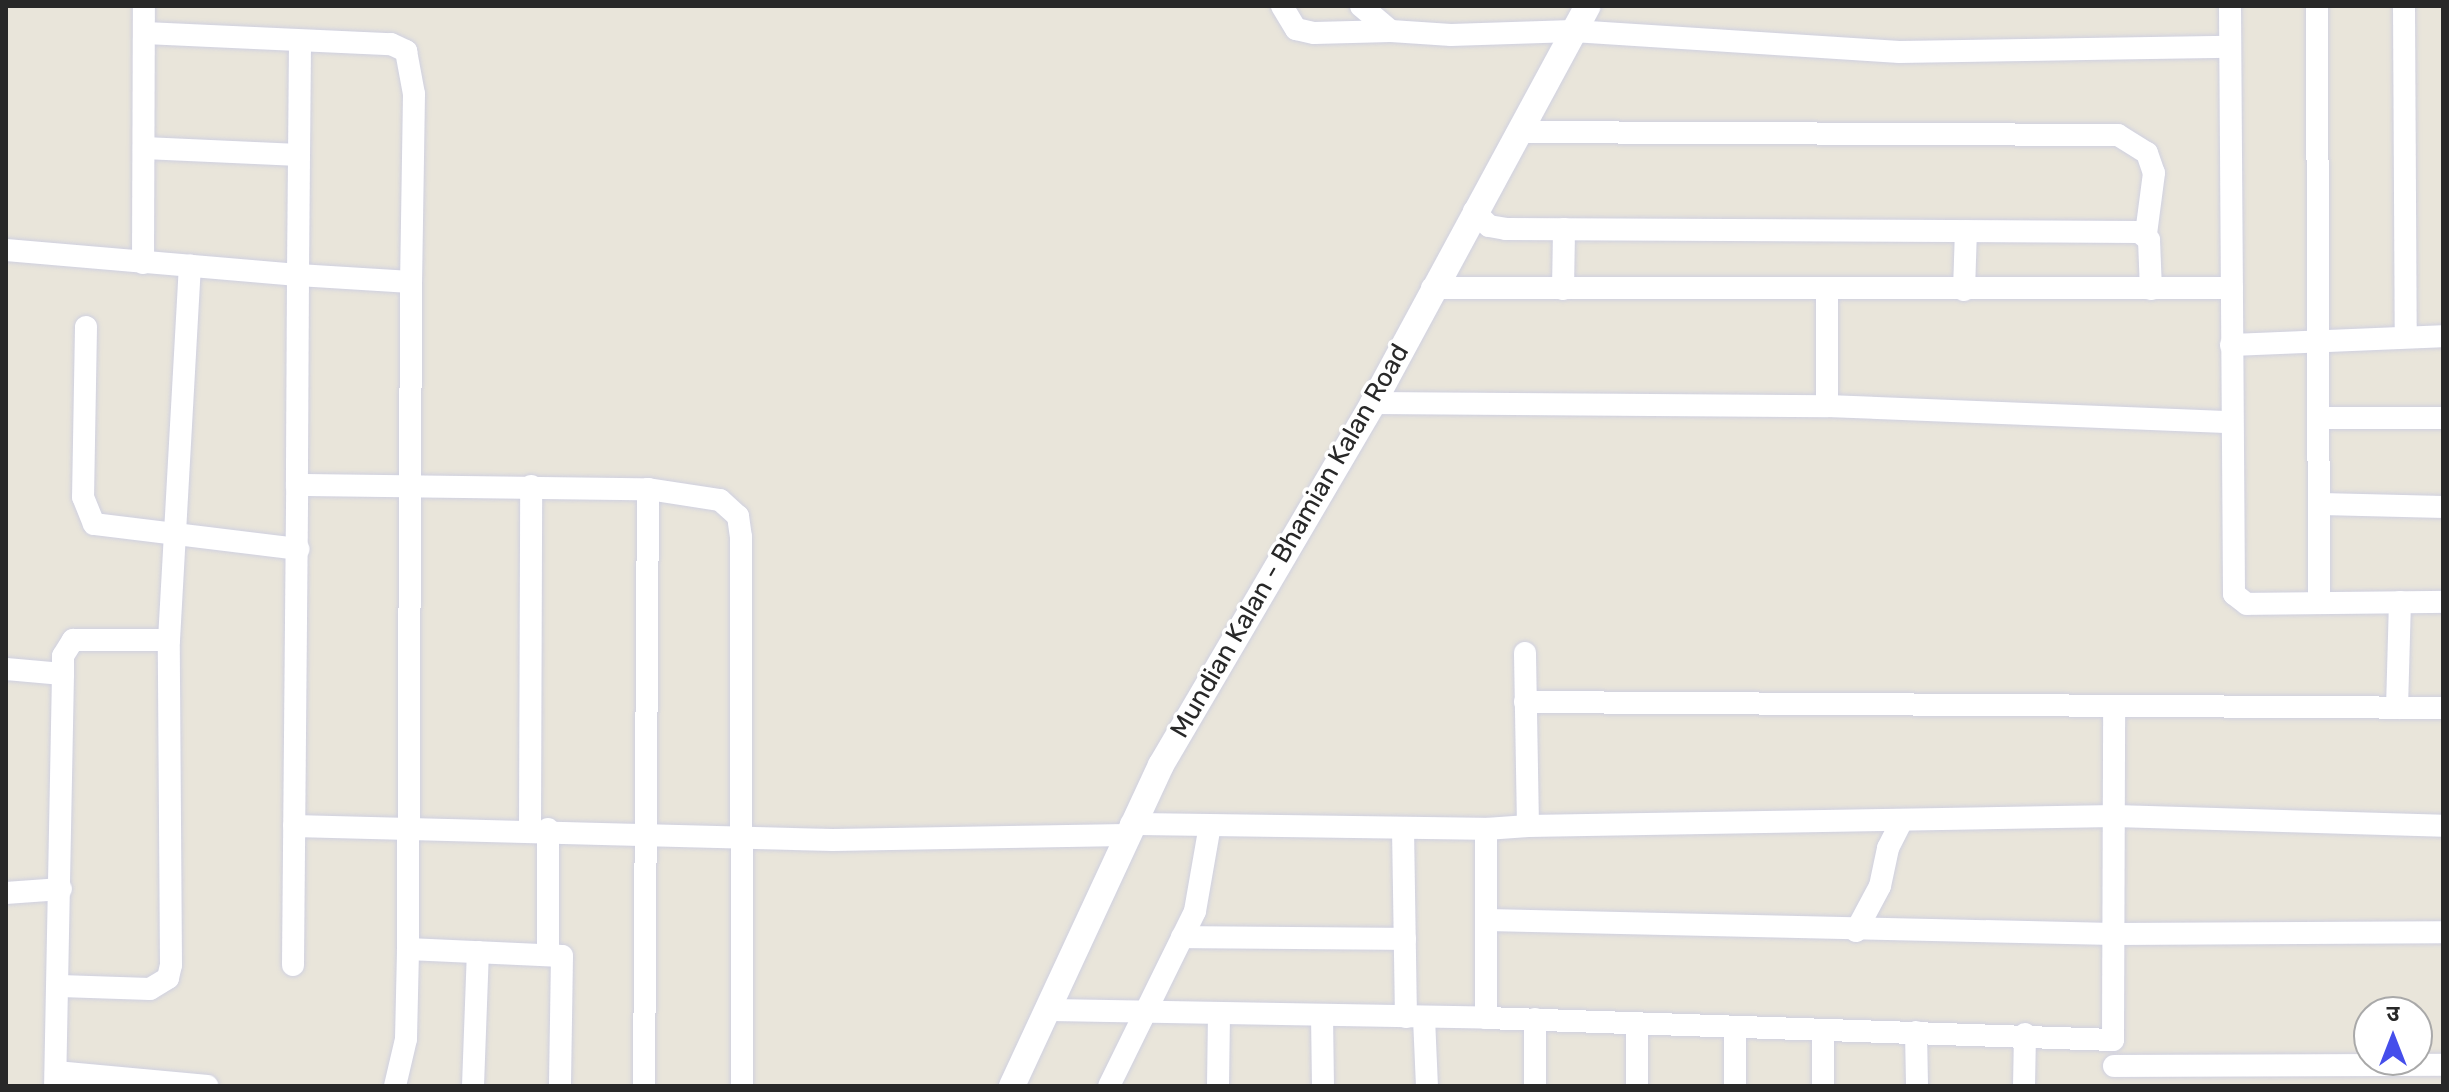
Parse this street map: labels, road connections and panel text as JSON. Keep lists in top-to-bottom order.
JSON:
{
  "streets": {
    "street": ["Mundian Kalan - Bhamian Kalan Road"]
  },
  "north": "top"
}
